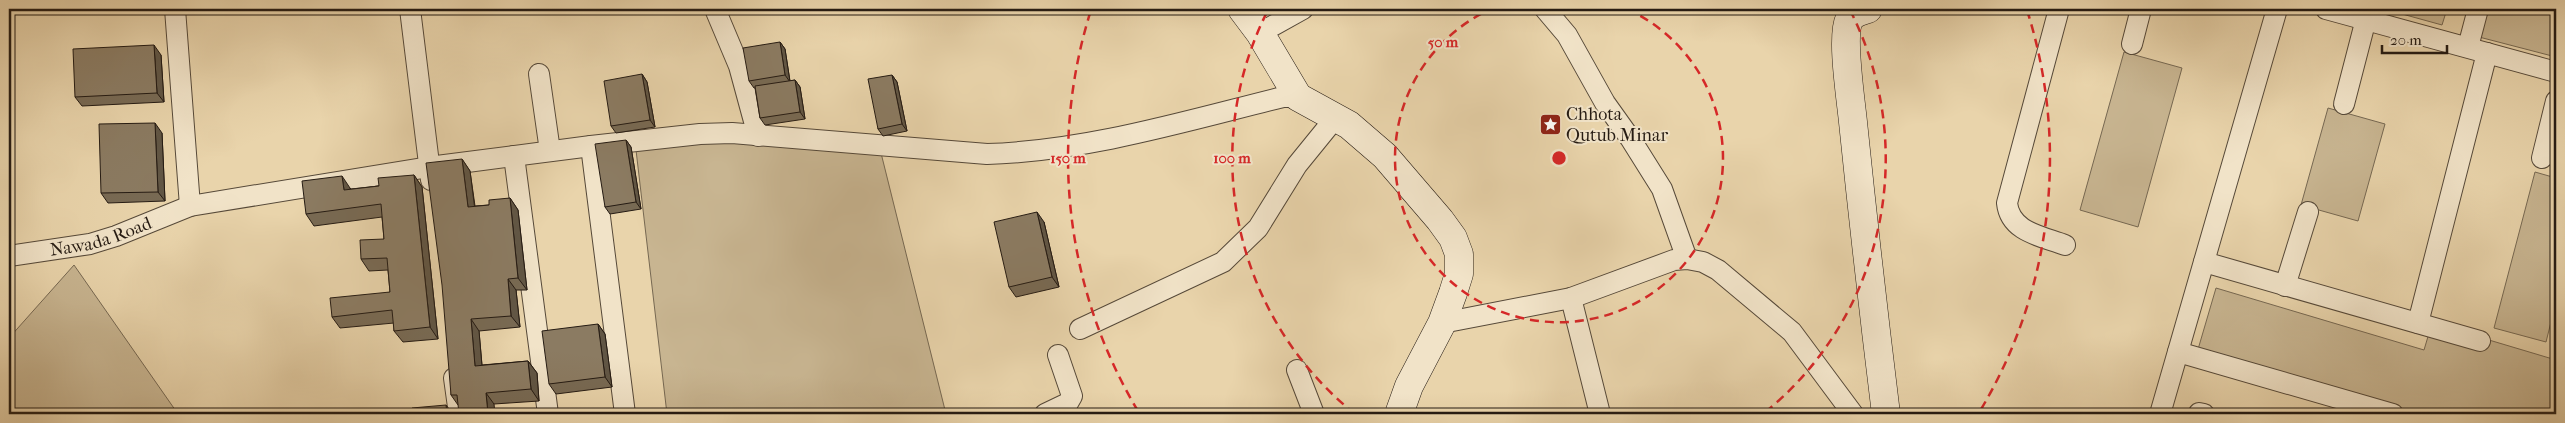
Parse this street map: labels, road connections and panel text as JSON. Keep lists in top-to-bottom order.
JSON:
{
  "streets": {
    "street": ["Nawada Road"]
  },
  "places": {
    "place": ["Chhota Qutub Minar"]
  },
  "scale_bar": "20 m",
  "rings": ["50 m", "100 m", "150 m"]
}
